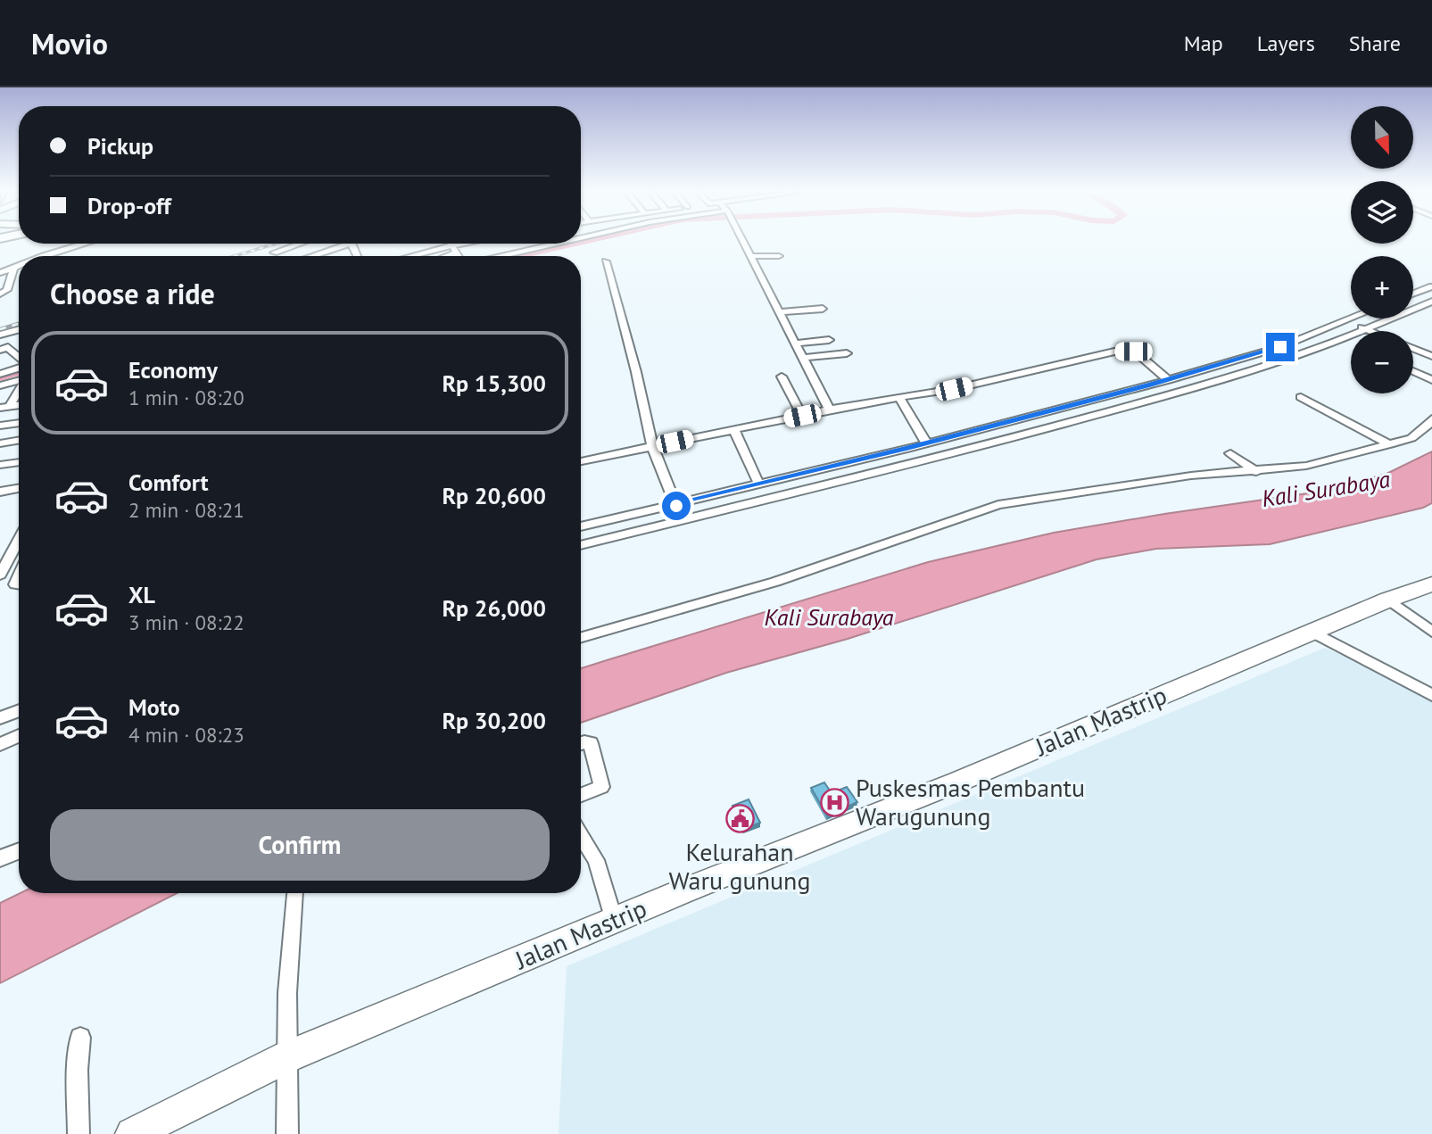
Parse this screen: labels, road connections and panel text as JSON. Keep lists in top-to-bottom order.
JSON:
{
  "streets": {
    "main road": ["Jalan Mastrip"]
  },
  "water": ["Kali Surabaya"],
  "places": {
    "hospital": ["Puskesmas Pembantu Warugunung"],
    "public building": ["Kelurahan Waru gunung"]
  },
  "north": "bottom",
  "page": {
    "header": "Movio",
    "nav": ["Map", "Layers", "Share"],
    "map_buttons": ["+", "−"],
    "banner": ["Pickup", "Drop-off"],
    "heading": "Choose a ride",
    "list": [
      {
        "name": "Economy",
        "note": "1 min · 08:20",
        "value": "Rp 15,300"
      },
      {
        "name": "Comfort",
        "note": "2 min · 08:21",
        "value": "Rp 20,600"
      },
      {
        "name": "XL",
        "note": "3 min · 08:22",
        "value": "Rp 26,000"
      },
      {
        "name": "Moto",
        "note": "4 min · 08:23",
        "value": "Rp 30,200"
      }
    ],
    "buttons": "Confirm"
  }
}
